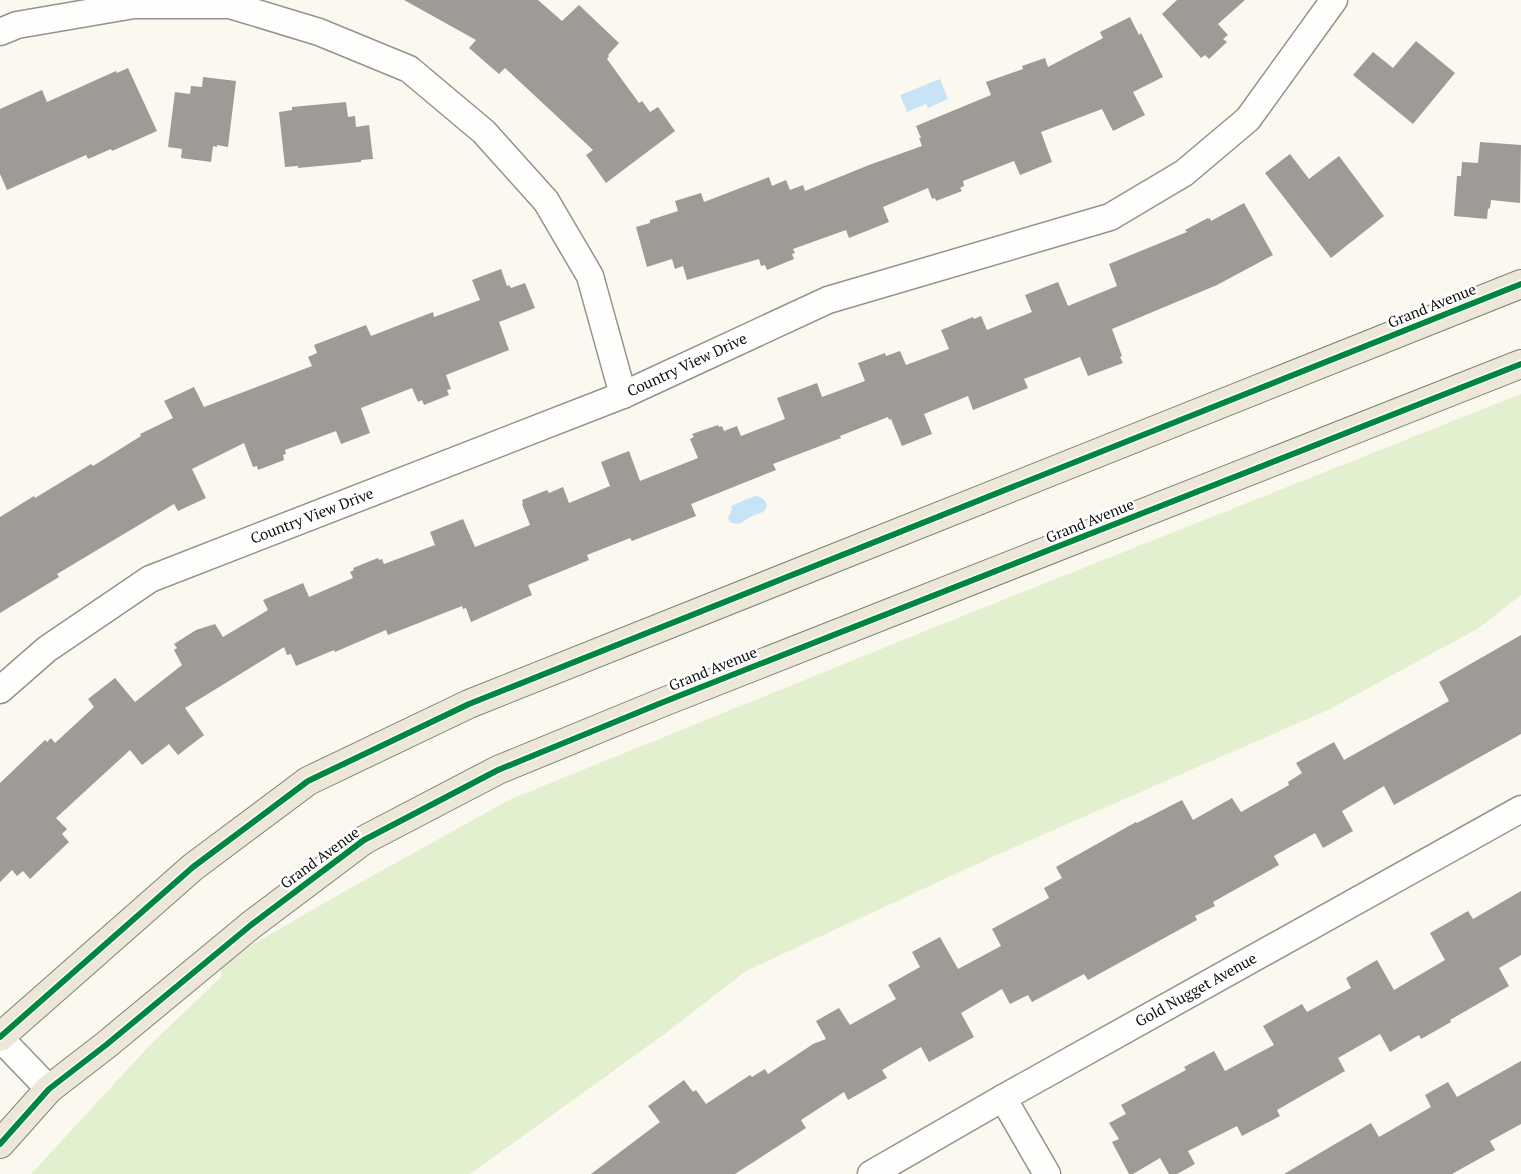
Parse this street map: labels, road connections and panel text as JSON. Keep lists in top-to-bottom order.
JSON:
{
  "streets": {
    "main road": ["Grand Avenue"],
    "street": ["Country View Drive", "Gold Nugget Avenue"]
  }
}
